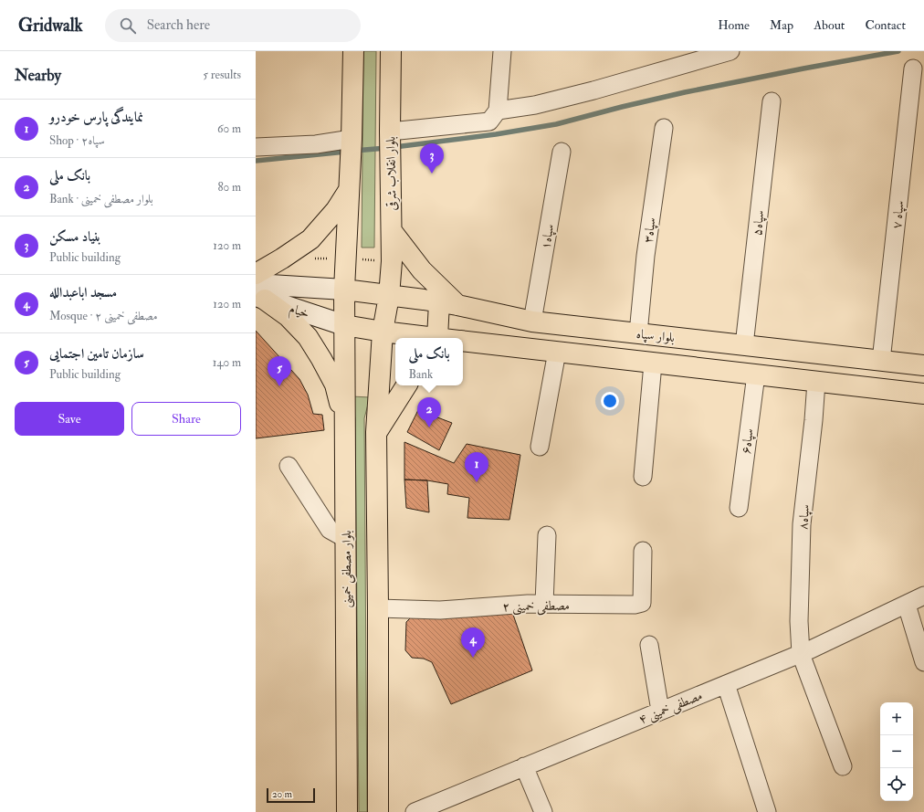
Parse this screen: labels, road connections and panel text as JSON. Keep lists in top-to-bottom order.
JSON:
{
  "streets": {
    "main road": [
      "بلوار انقلاب شرقی",
      "خیام",
      "بلوار سپاه",
      "بلوار مصطفی خمینی"
    ],
    "street": [
      "سپاه ۷",
      "سپاه۵",
      "سپاه۳",
      "سپاه۱",
      "سپاه۶",
      "سپاه۸",
      "مصطفی خمینی ۲",
      "مصطفی خمینی ۴"
    ]
  },
  "crossings": [
    ["بلوار انقلاب شرقی", "بلوار سپاه"],
    ["سپاه ۷", "بلوار سپاه"],
    ["سپاه۵", "بلوار سپاه"],
    ["سپاه۳", "بلوار سپاه"],
    ["سپاه۱", "بلوار سپاه"],
    ["خیام", "بلوار سپاه"],
    ["خیام", "بلوار مصطفی خمینی"],
    ["بلوار سپاه", "بلوار مصطفی خمینی"],
    ["سپاه۸", "مصطفی خمینی ۴"]
  ],
  "scale_bar": "20 m",
  "page": {
    "header": "Gridwalk",
    "search": "Search here",
    "nav": [
      "Home",
      "Map",
      "About",
      "Contact"
    ],
    "heading": ["Nearby", "5 results"],
    "list": [
      {
        "mark": "1",
        "name": "نمایندگی پارس خودرو",
        "note": "Shop · سپاه۲",
        "value": "60 m"
      },
      {
        "mark": "2",
        "name": "بانک ملی",
        "note": "Bank · بلوار مصطفی خمینی",
        "value": "80 m"
      },
      {
        "mark": "3",
        "name": "بنیاد مسکن",
        "note": "Public building",
        "value": "120 m"
      },
      {
        "mark": "4",
        "name": "مسجد اباعبدالله",
        "note": "Mosque · مصطفی خمینی ۲",
        "value": "120 m"
      },
      {
        "mark": "5",
        "name": "سازمان تامین اجتمایی",
        "note": "Public building",
        "value": "140 m"
      }
    ],
    "pins": [
      "3",
      "5",
      "2",
      "1",
      "4"
    ],
    "popup": ["بانک ملی", "Bank"],
    "buttons": ["Save", "Share"],
    "map_buttons": ["+", "−"],
    "scale": "20 m"
  }
}
